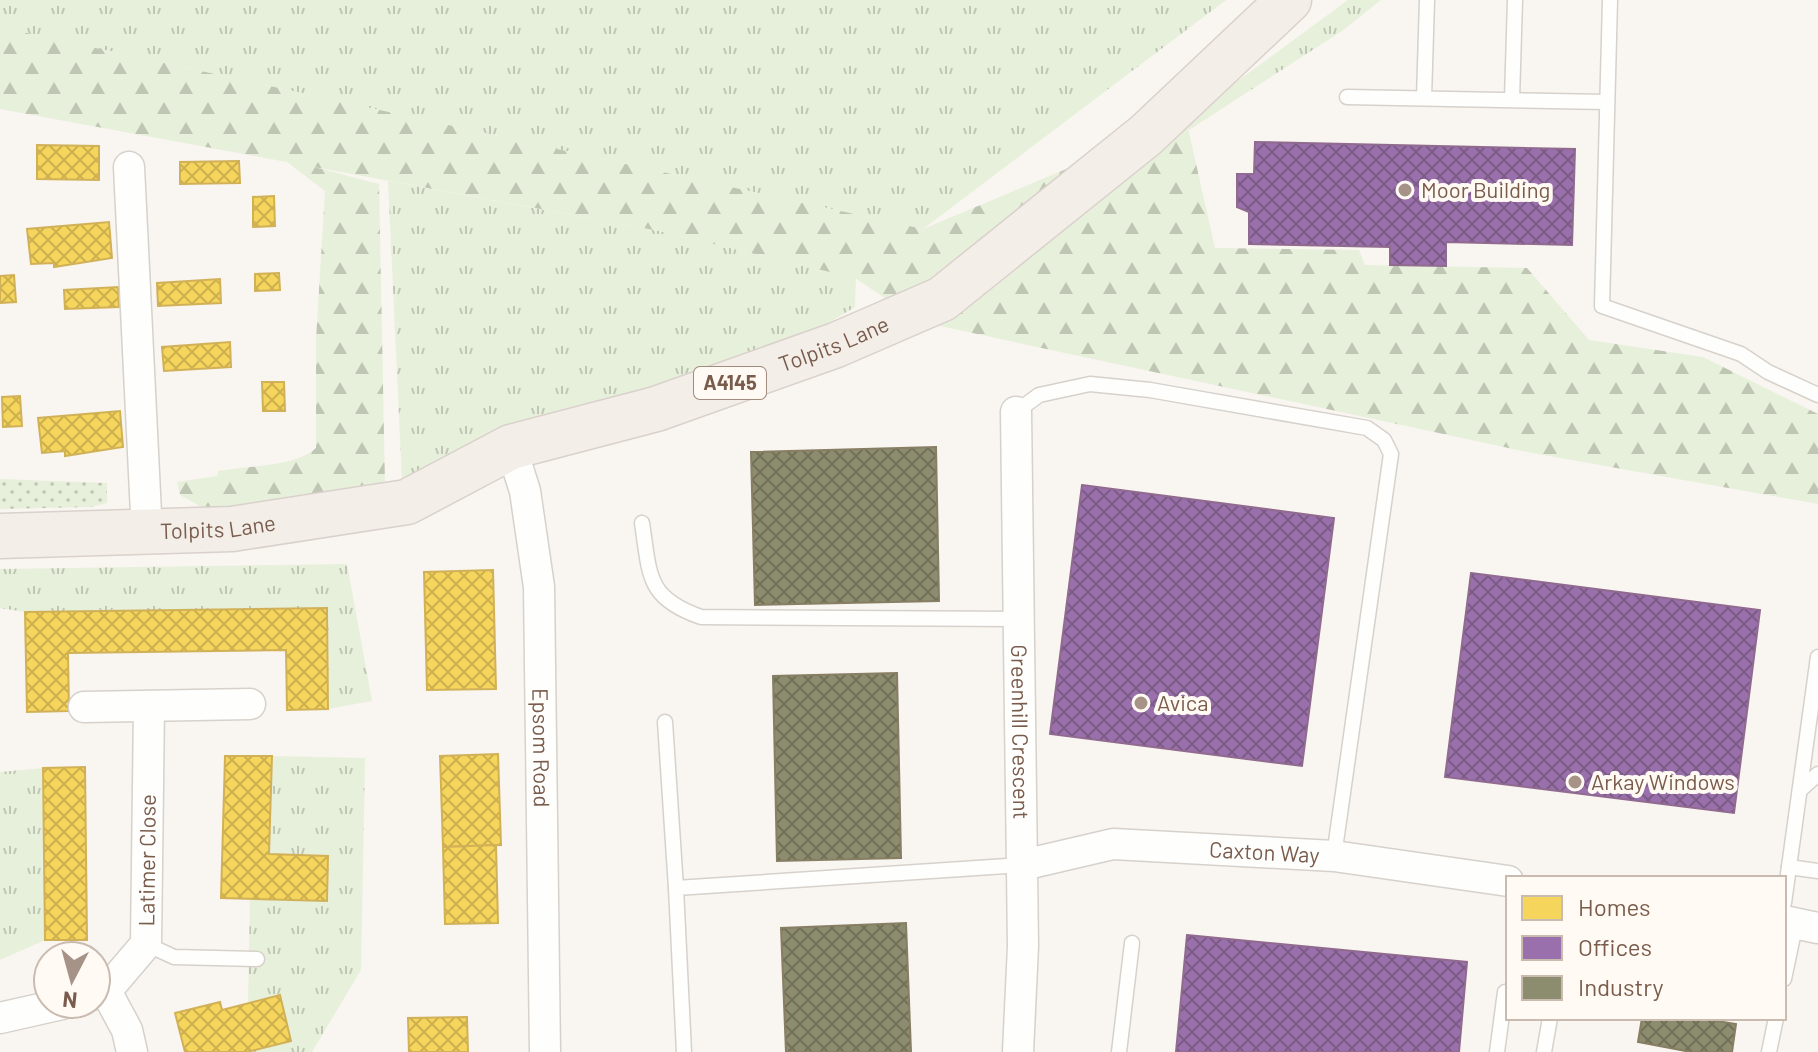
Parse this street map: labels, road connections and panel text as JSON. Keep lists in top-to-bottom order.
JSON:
{
  "streets": {
    "main road": ["Tolpits Lane", "A4145"],
    "street": [
      "Greenhill Crescent",
      "Epsom Road",
      "Caxton Way",
      "Latimer Close"
    ]
  },
  "crossings": [
    ["Tolpits Lane", "Epsom Road"],
    ["Greenhill Crescent", "Caxton Way"]
  ],
  "places": ["Moor Building", "Avica", "Arkay Windows"],
  "legend": ["Homes", "Offices", "Industry"],
  "north": "bottom"
}
